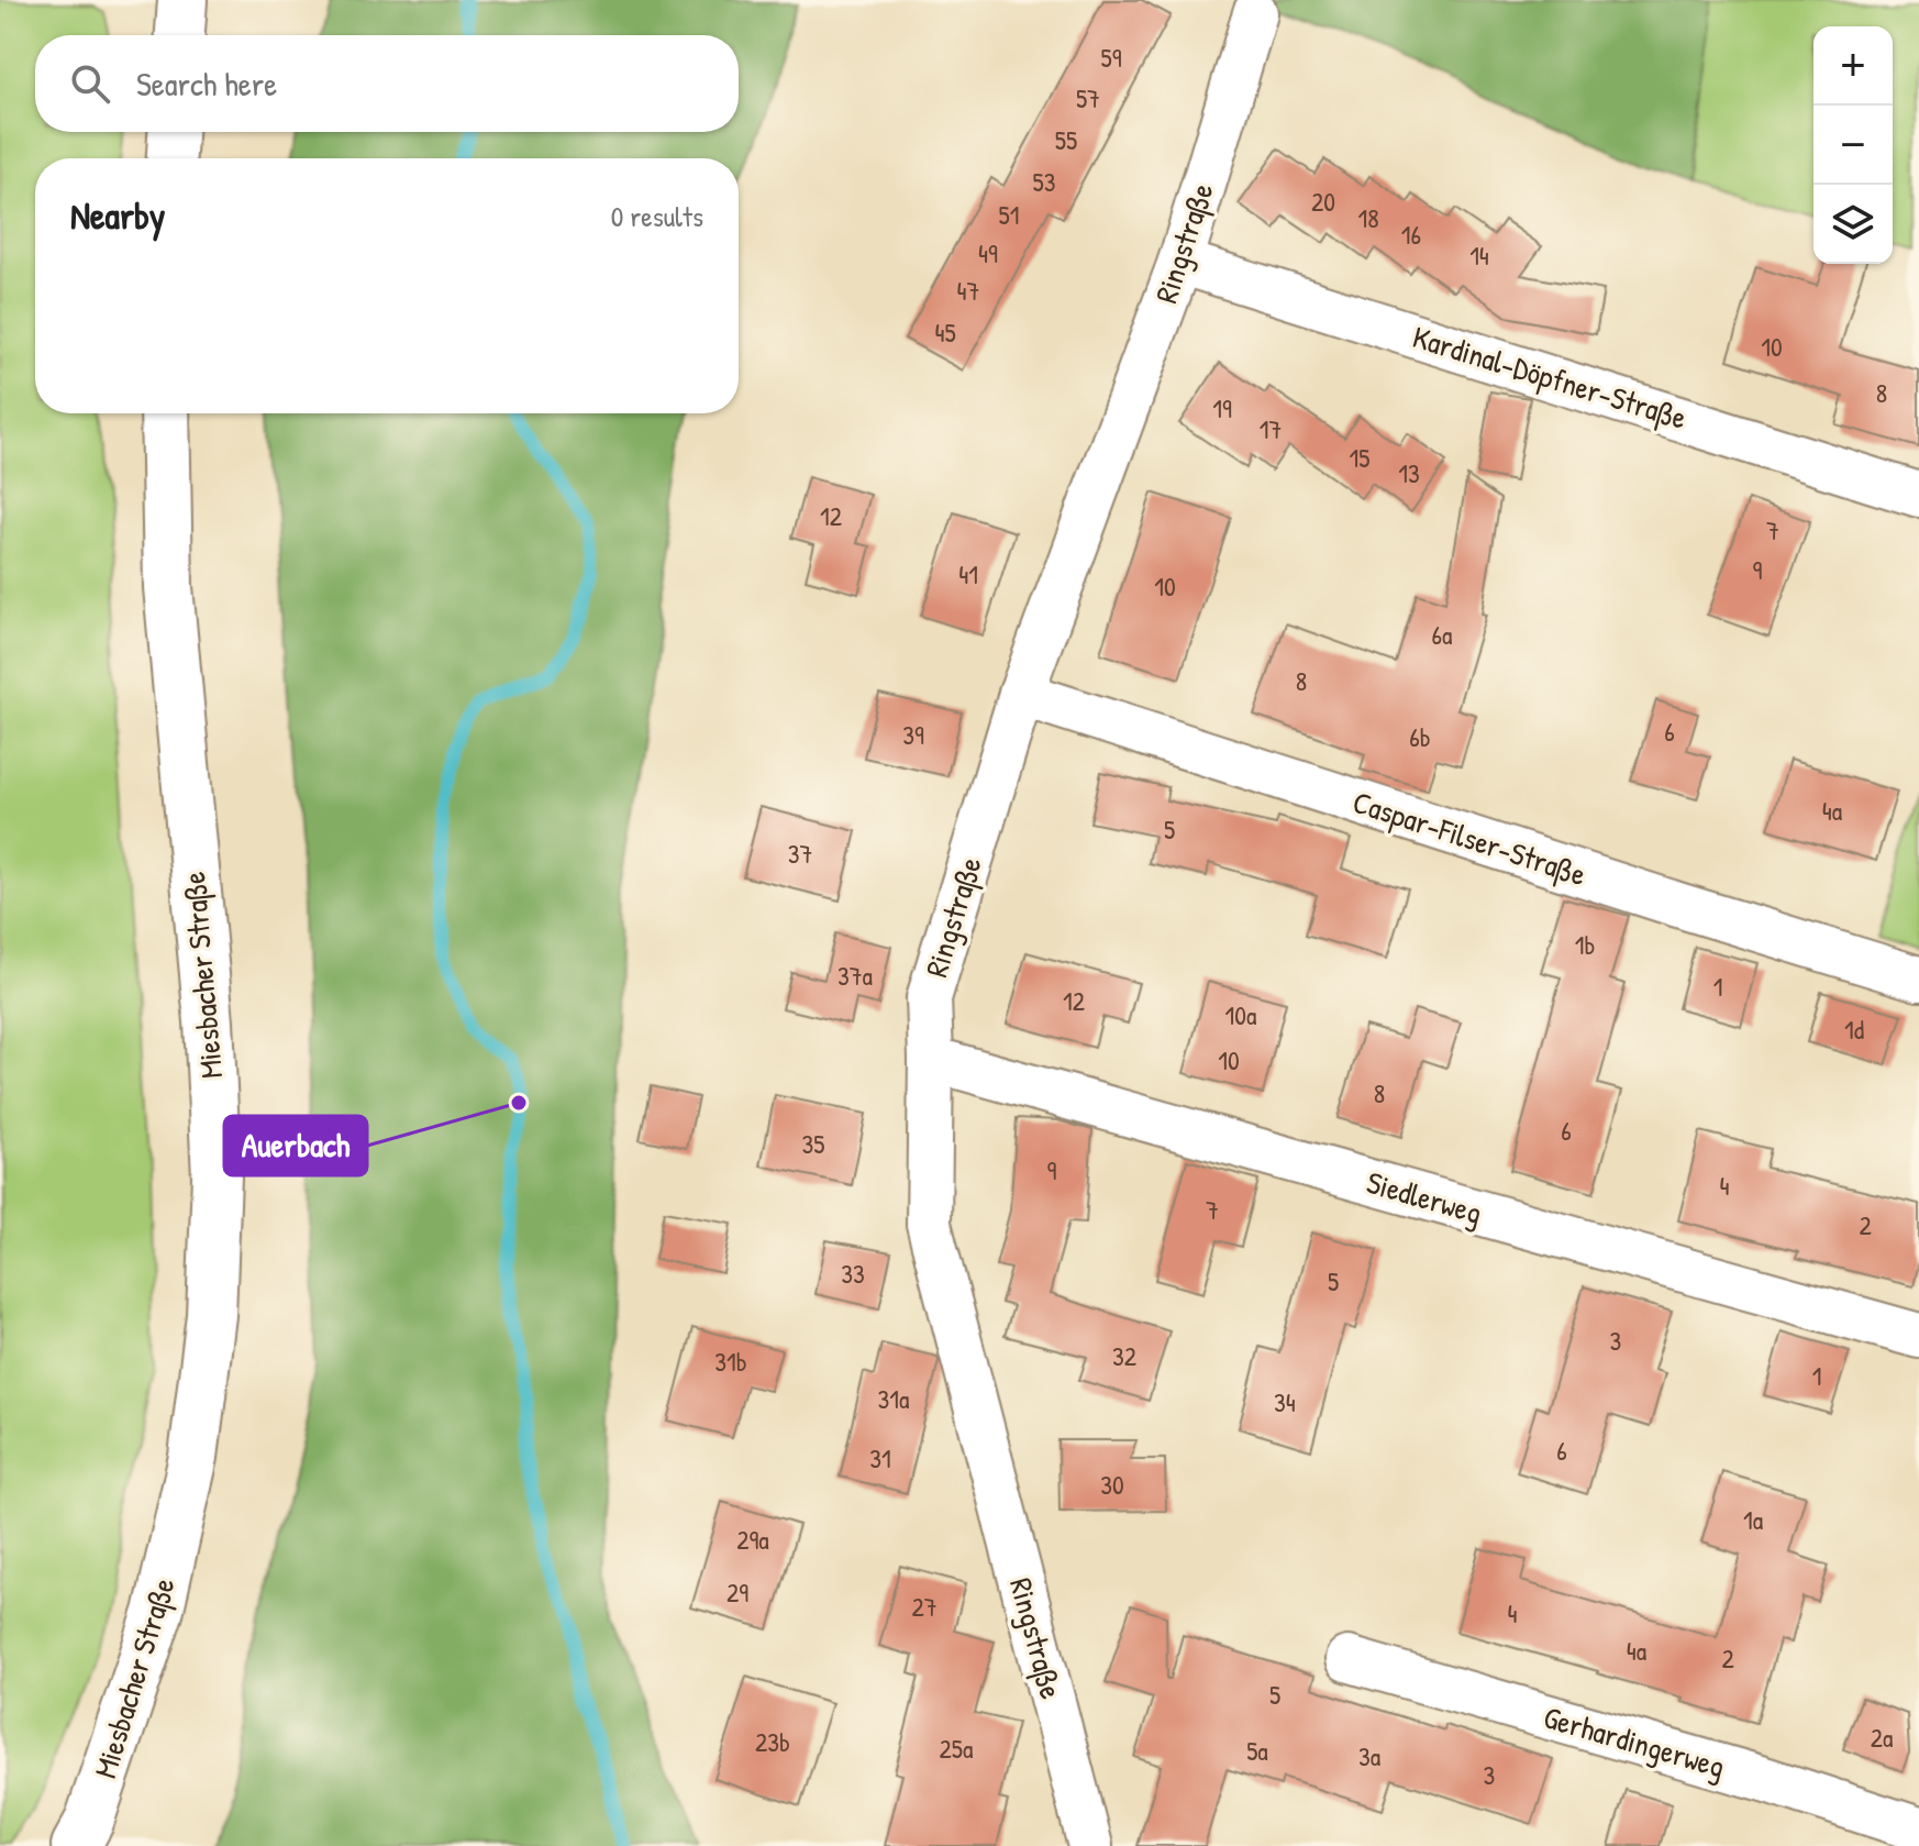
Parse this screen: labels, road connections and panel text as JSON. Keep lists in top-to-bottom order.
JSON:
{
  "streets": {
    "main road": ["Miesbacher Straße"],
    "street": [
      "Ringstraße",
      "Kardinal-Döpfner-Straße",
      "Caspar-Filser-Straße",
      "Siedlerweg",
      "Gerhardingerweg"
    ]
  },
  "crossings": [
    ["Ringstraße", "Kardinal-Döpfner-Straße"],
    ["Ringstraße", "Caspar-Filser-Straße"],
    ["Ringstraße", "Siedlerweg"]
  ],
  "places": ["Auerbach"],
  "house_numbers": [
    "59",
    "57",
    "55",
    "53",
    "20",
    "51",
    "18",
    "16",
    "49",
    "14",
    "47",
    "45",
    "10",
    "8",
    "19",
    "17",
    "15",
    "13",
    "12",
    "7",
    "9",
    "41",
    "10",
    "6a",
    "8",
    "6",
    "39",
    "6b",
    "4a",
    "5",
    "37",
    "1b",
    "37a",
    "1",
    "12",
    "10a",
    "1d",
    "10",
    "8",
    "6",
    "35",
    "9",
    "4",
    "7",
    "2",
    "33",
    "5",
    "3",
    "32",
    "31b",
    "1",
    "31a",
    "34",
    "6",
    "31",
    "30",
    "1a",
    "29a",
    "29",
    "27",
    "4",
    "4a",
    "2",
    "5",
    "2a",
    "23b",
    "25a",
    "5a",
    "3a",
    "3"
  ],
  "page": {
    "map_buttons": ["+", "−"],
    "search": "Search here",
    "heading": ["Nearby", "0 results"]
  }
}
